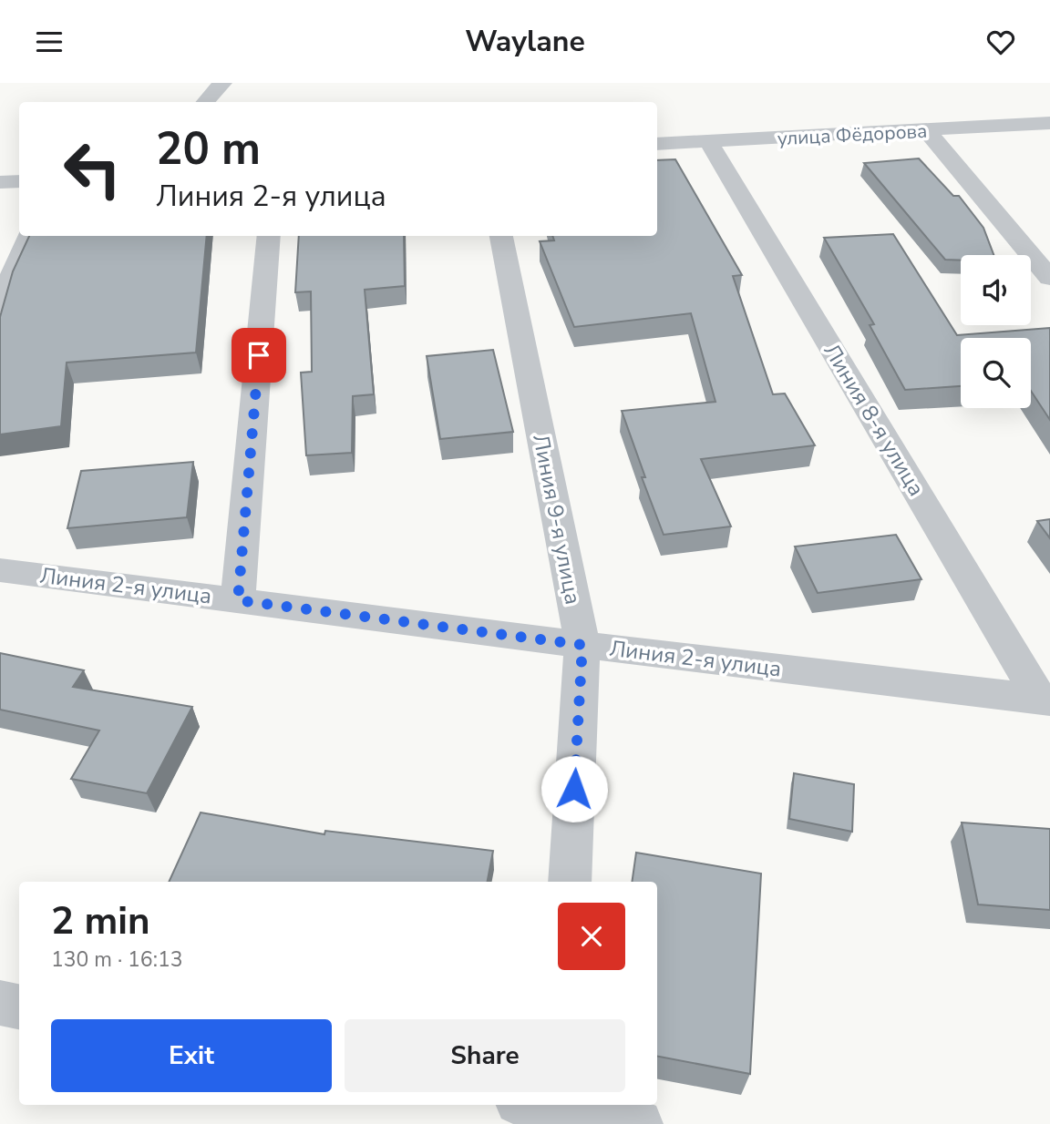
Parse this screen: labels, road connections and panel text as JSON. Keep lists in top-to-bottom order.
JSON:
{
  "streets": {
    "street": [
      "улица Фёдорова",
      "Линия 8-я улица",
      "Линия 9-я улица",
      "Линия 2-я улица"
    ]
  },
  "crossings": [
    ["улица Фёдорова", "Линия 8-я улица"],
    ["Линия 8-я улица", "Линия 2-я улица"],
    ["Линия 9-я улица", "Линия 2-я улица"]
  ],
  "page": {
    "header": "Waylane",
    "turn": ["20 m", "Линия 2-я улица"],
    "heading": ["2 min", "130 m · 16:13"],
    "buttons": ["Exit", "Share"]
  }
}
